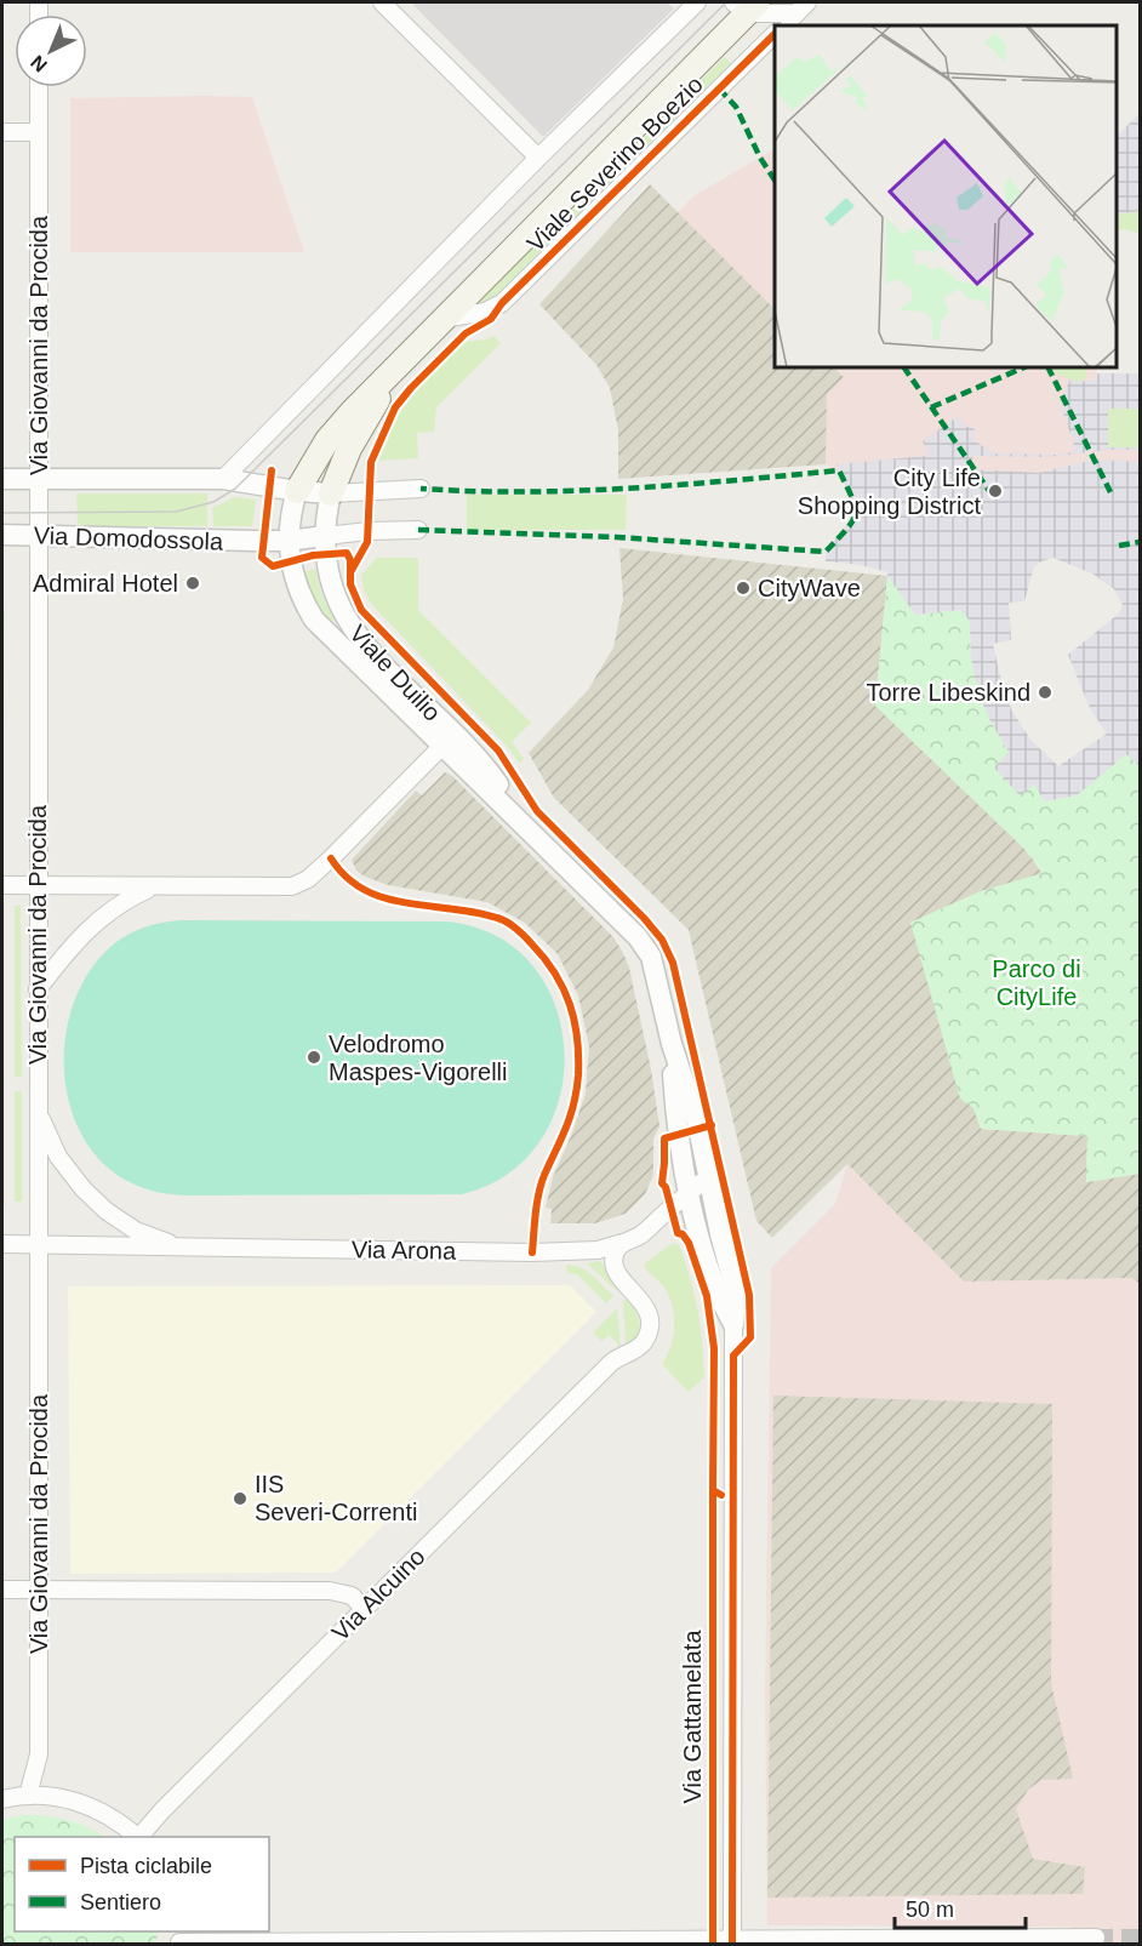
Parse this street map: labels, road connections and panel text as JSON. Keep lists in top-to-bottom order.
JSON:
{
  "streets": {
    "main road": ["Viale Severino Boezio"],
    "street": [
      "Via Giovanni da Procida",
      "Via Domodossola",
      "Viale Duilio",
      "Via Arona",
      "Via Alcuino",
      "Via Gattamelata"
    ]
  },
  "crossings": [
    ["Viale Severino Boezio", "Viale Duilio"],
    ["Via Giovanni da Procida", "Via Domodossola"],
    ["Via Giovanni da Procida", "Via Arona"],
    ["Via Domodossola", "Viale Duilio"],
    ["Viale Duilio", "Via Gattamelata"],
    ["Via Arona", "Via Alcuino"]
  ],
  "parks": ["Parco di CityLife"],
  "places": [
    "City Life Shopping District",
    "Admiral Hotel",
    "CityWave",
    "Torre Libeskind",
    "Velodromo Maspes-Vigorelli",
    "IIS Severi-Correnti"
  ],
  "legend": ["Pista ciclabile", "Sentiero"],
  "scale_bar": "50 m",
  "north": "bottom left"
}
